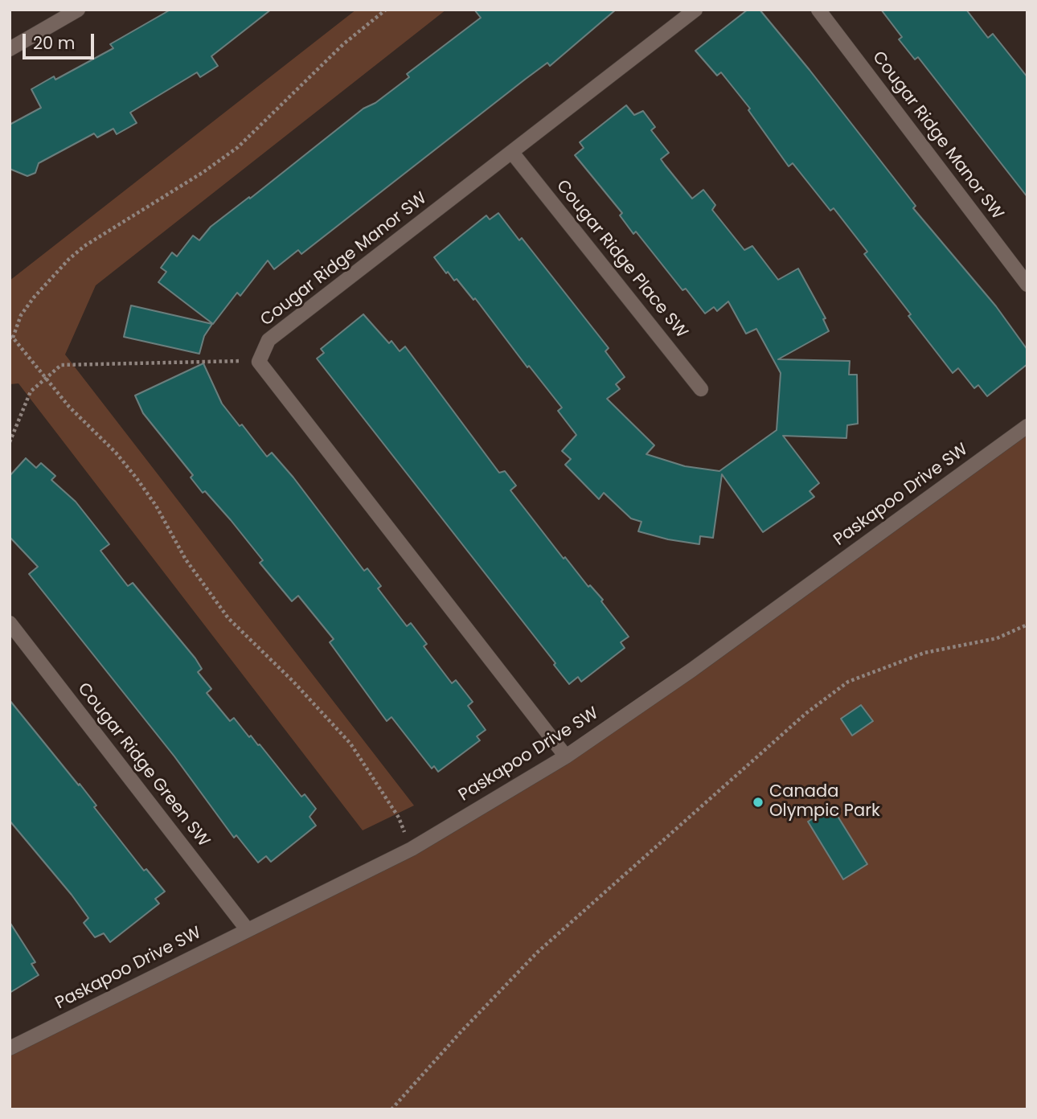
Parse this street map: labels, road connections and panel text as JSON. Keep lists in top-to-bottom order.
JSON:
{
  "streets": {
    "street": [
      "Cougar Ridge Manor SW",
      "Cougar Ridge Place SW",
      "Paskapoo Drive SW",
      "Cougar Ridge Green SW"
    ]
  },
  "crossings": [
    ["Cougar Ridge Manor SW", "Cougar Ridge Place SW"],
    ["Paskapoo Drive SW", "Cougar Ridge Green SW"]
  ],
  "places": ["Canada Olympic Park"],
  "scale_bar": "20 m"
}
